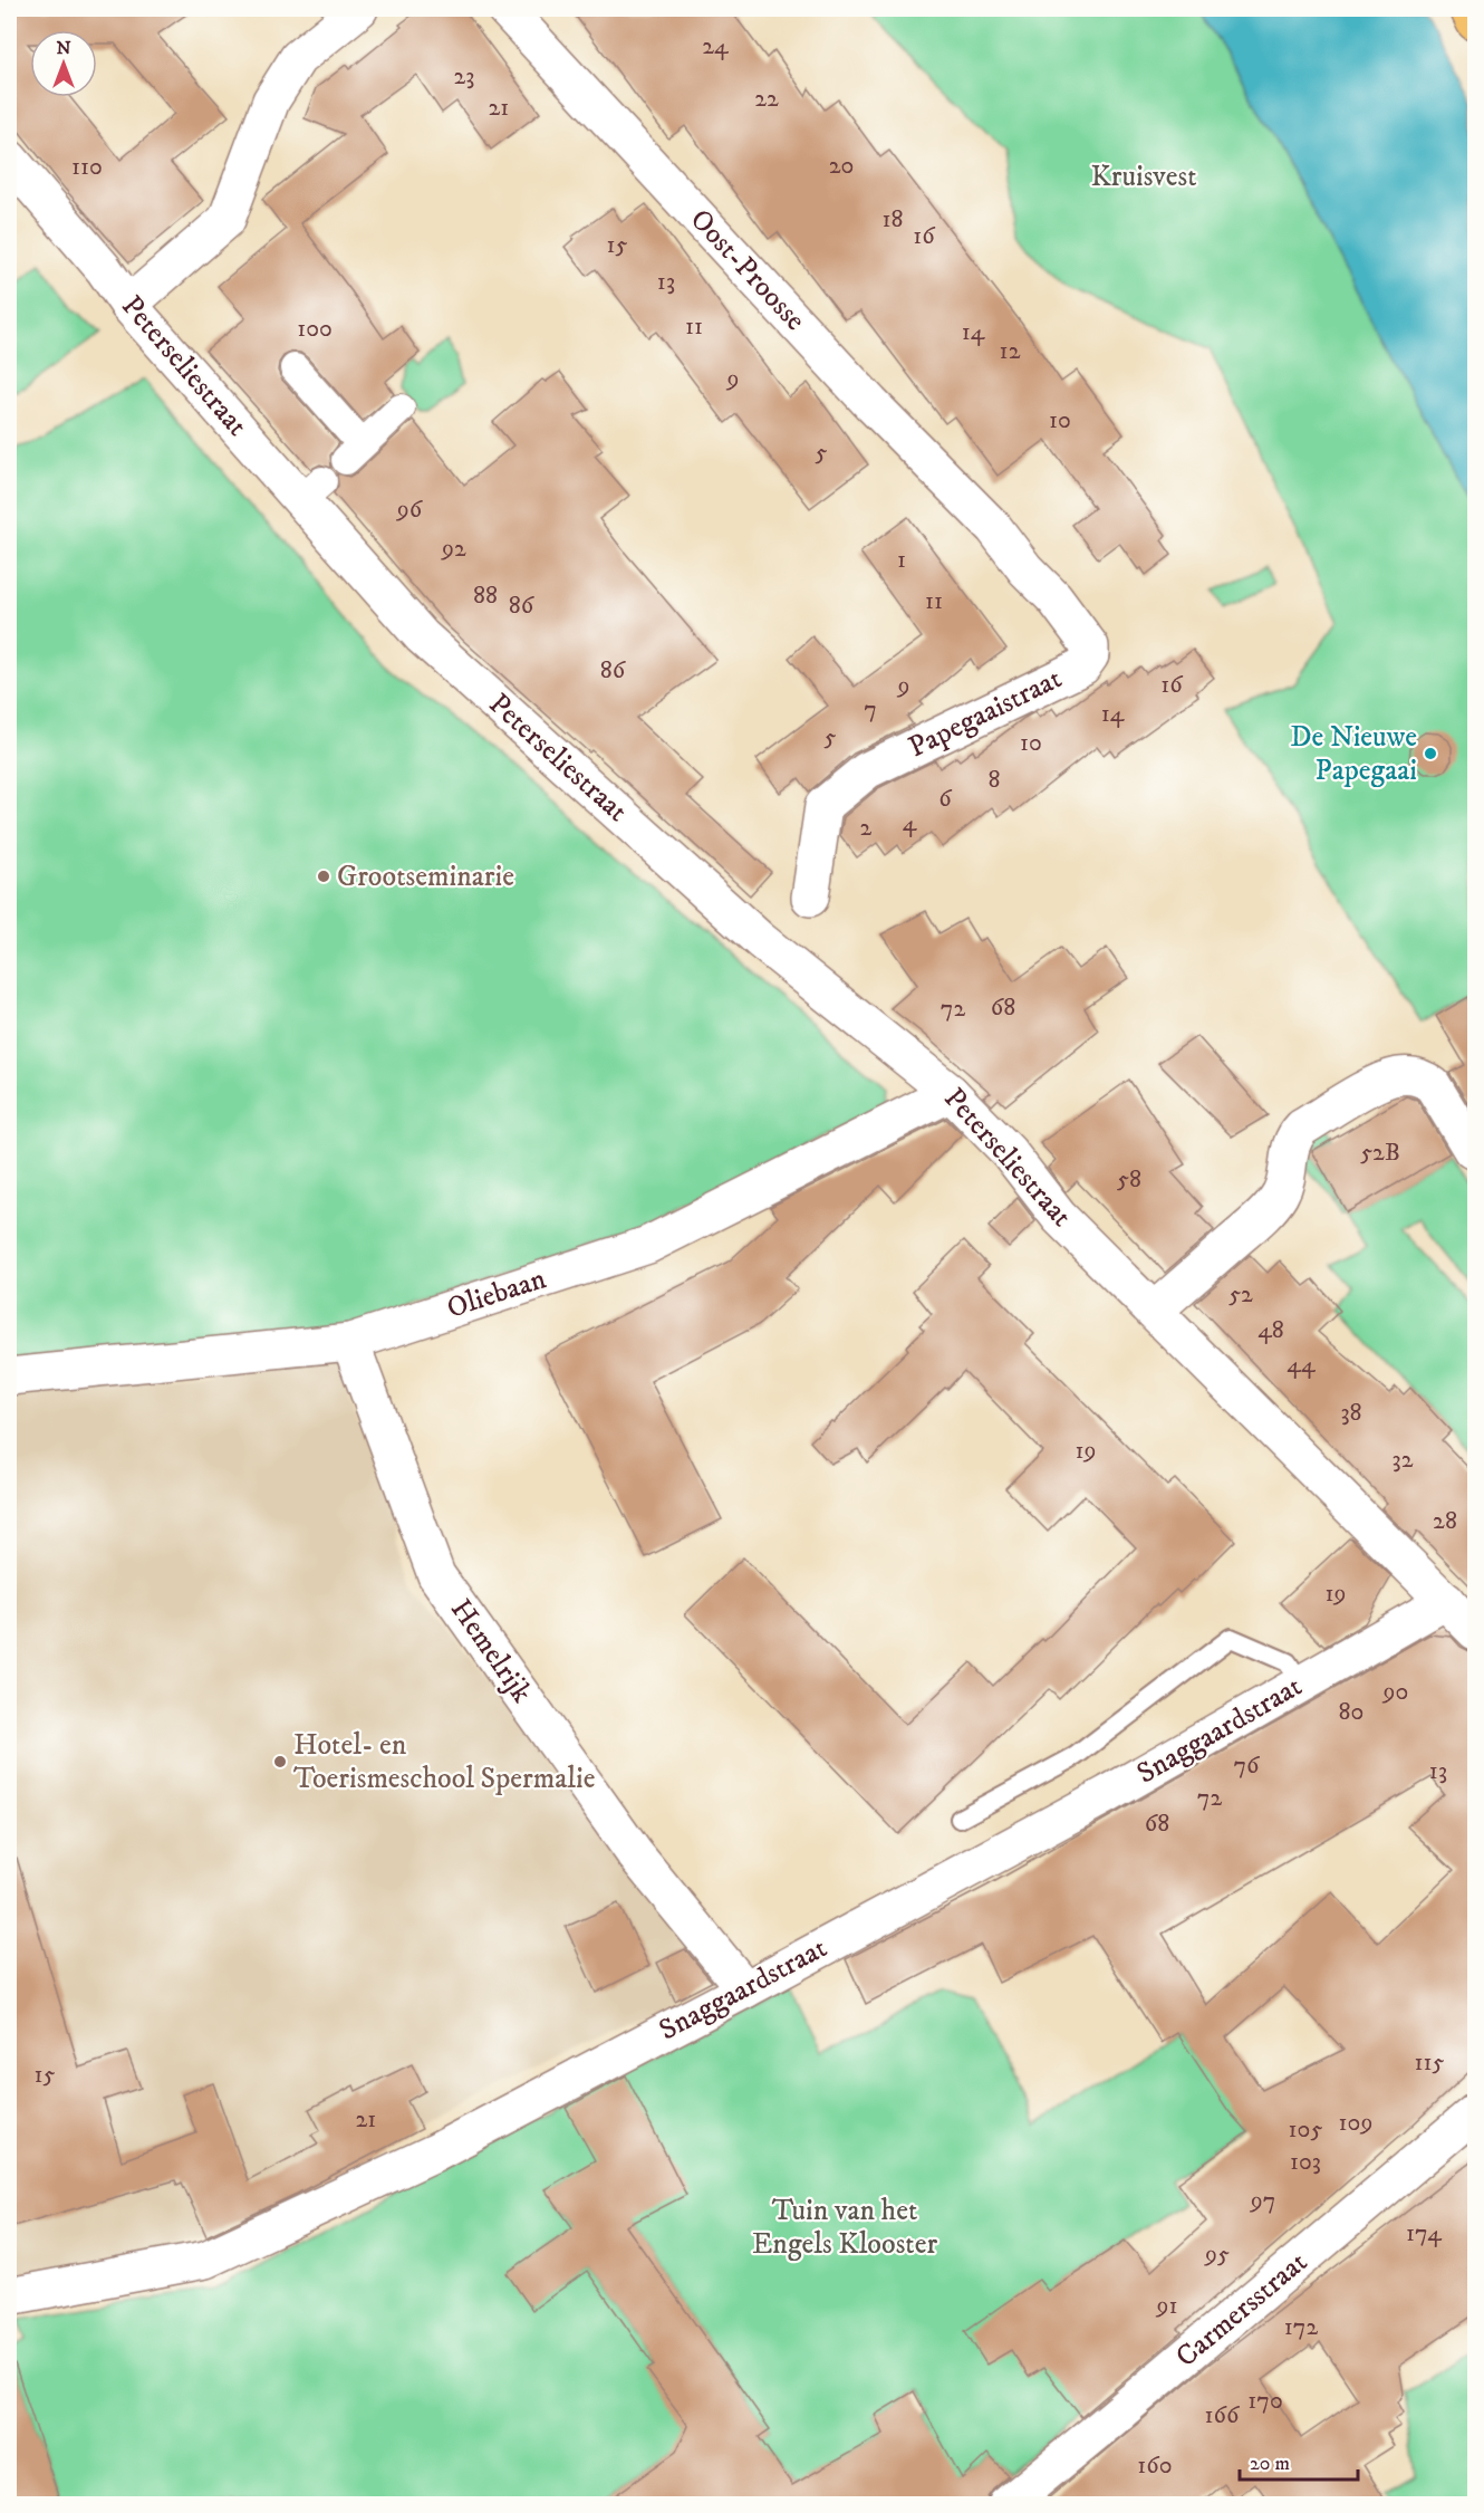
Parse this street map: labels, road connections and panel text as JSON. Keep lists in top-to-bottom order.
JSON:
{
  "streets": {
    "street": [
      "Oost-Proosse",
      "Peterseliestraat",
      "Papegaaistraat",
      "Oliebaan",
      "Hemelrijk",
      "Snaggaardstraat",
      "Carmersstraat"
    ]
  },
  "crossings": [
    ["Oost-Proosse", "Papegaaistraat"],
    ["Peterseliestraat", "Oliebaan"],
    ["Peterseliestraat", "Snaggaardstraat"],
    ["Oliebaan", "Hemelrijk"],
    ["Hemelrijk", "Snaggaardstraat"]
  ],
  "parks": ["Kruisvest", "Tuin van het Engels Klooster"],
  "places": ["De Nieuwe Papegaai", "Grootseminarie", "Hotel- en Toerismeschool Spermalie"],
  "house_numbers": [
    "24",
    "23",
    "22",
    "21",
    "20",
    "110",
    "18",
    "16",
    "15",
    "13",
    "11",
    "100",
    "14",
    "12",
    "9",
    "10",
    "5",
    "96",
    "92",
    "1",
    "88",
    "11",
    "86",
    "86",
    "16",
    "9",
    "7",
    "14",
    "5",
    "10",
    "8",
    "6",
    "4",
    "2",
    "68",
    "72",
    "52B",
    "58",
    "52",
    "48",
    "44",
    "38",
    "19",
    "32",
    "28",
    "19",
    "90",
    "80",
    "76",
    "13",
    "72",
    "68",
    "115",
    "15",
    "21",
    "109",
    "105",
    "103",
    "97",
    "174",
    "95",
    "91",
    "172",
    "170",
    "166",
    "160"
  ],
  "scale_bar": "20 m",
  "north": "top"
}
